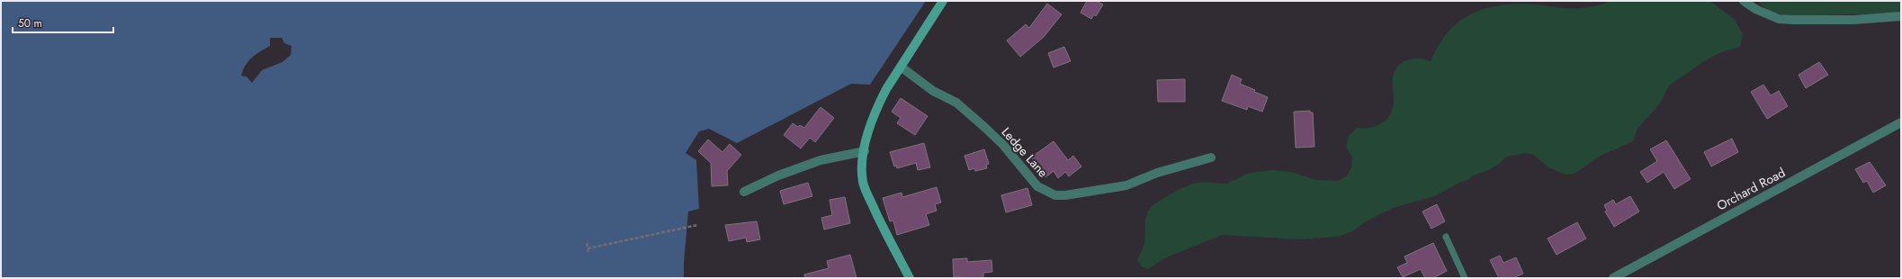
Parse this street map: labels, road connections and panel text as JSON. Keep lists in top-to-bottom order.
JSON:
{
  "streets": {
    "street": ["Ledge Lane", "Orchard Road"]
  },
  "scale_bar": "50 m"
}
